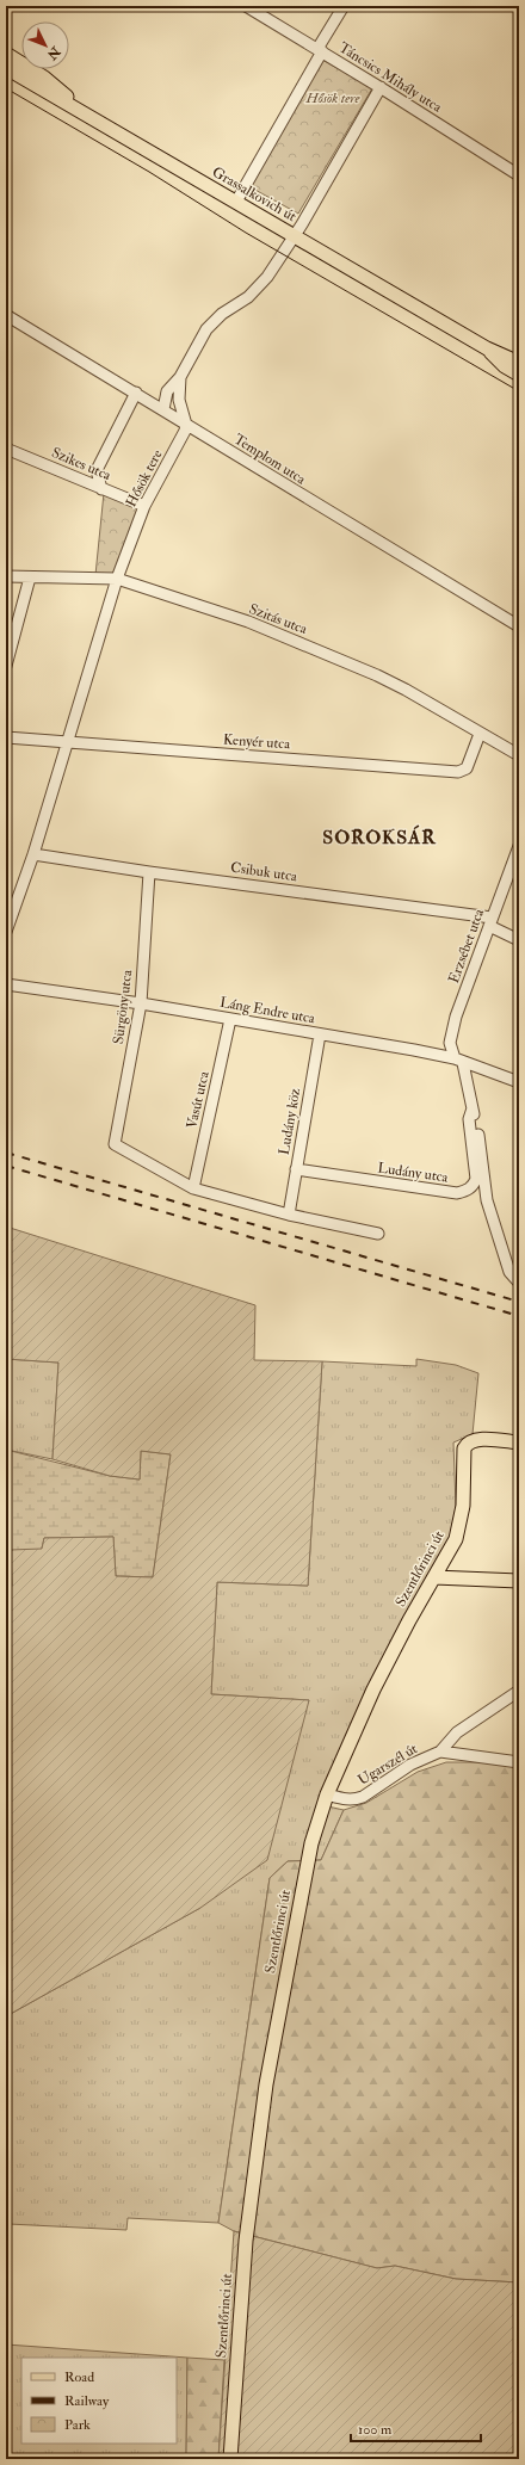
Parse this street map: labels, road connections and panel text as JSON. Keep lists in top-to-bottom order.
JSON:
{
  "streets": {
    "main road": ["Grassalkovich út", "Szentlőrinci út"],
    "street": [
      "Táncsics Mihály utca",
      "Templom utca",
      "Szikes utca",
      "Hősök tere",
      "Szitás utca",
      "Kenyér utca",
      "Csibuk utca",
      "Erzsébet utca",
      "Sürgöny utca",
      "Láng Endre utca",
      "Vasút utca",
      "Ludány köz",
      "Ludány utca",
      "Ugarszél út"
    ]
  },
  "crossings": [
    ["Templom utca", "Hősök tere"],
    ["Szikes utca", "Hősök tere"],
    ["Hősök tere", "Szitás utca"],
    ["Hősök tere", "Kenyér utca"],
    ["Hősök tere", "Csibuk utca"],
    ["Szitás utca", "Kenyér utca"],
    ["Csibuk utca", "Erzsébet utca"],
    ["Csibuk utca", "Sürgöny utca"],
    ["Erzsébet utca", "Láng Endre utca"],
    ["Erzsébet utca", "Ludány utca"],
    ["Sürgöny utca", "Láng Endre utca"],
    ["Sürgöny utca", "Vasút utca"],
    ["Láng Endre utca", "Vasút utca"],
    ["Láng Endre utca", "Ludány köz"],
    ["Ludány köz", "Ludány utca"],
    ["Szentlőrinci út", "Ugarszél út"]
  ],
  "districts": ["SOROKSÁR"],
  "parks": ["Hősök tere"],
  "legend": ["Road", "Railway", "Park"],
  "scale_bar": "100 m",
  "north": "bottom right"
}
